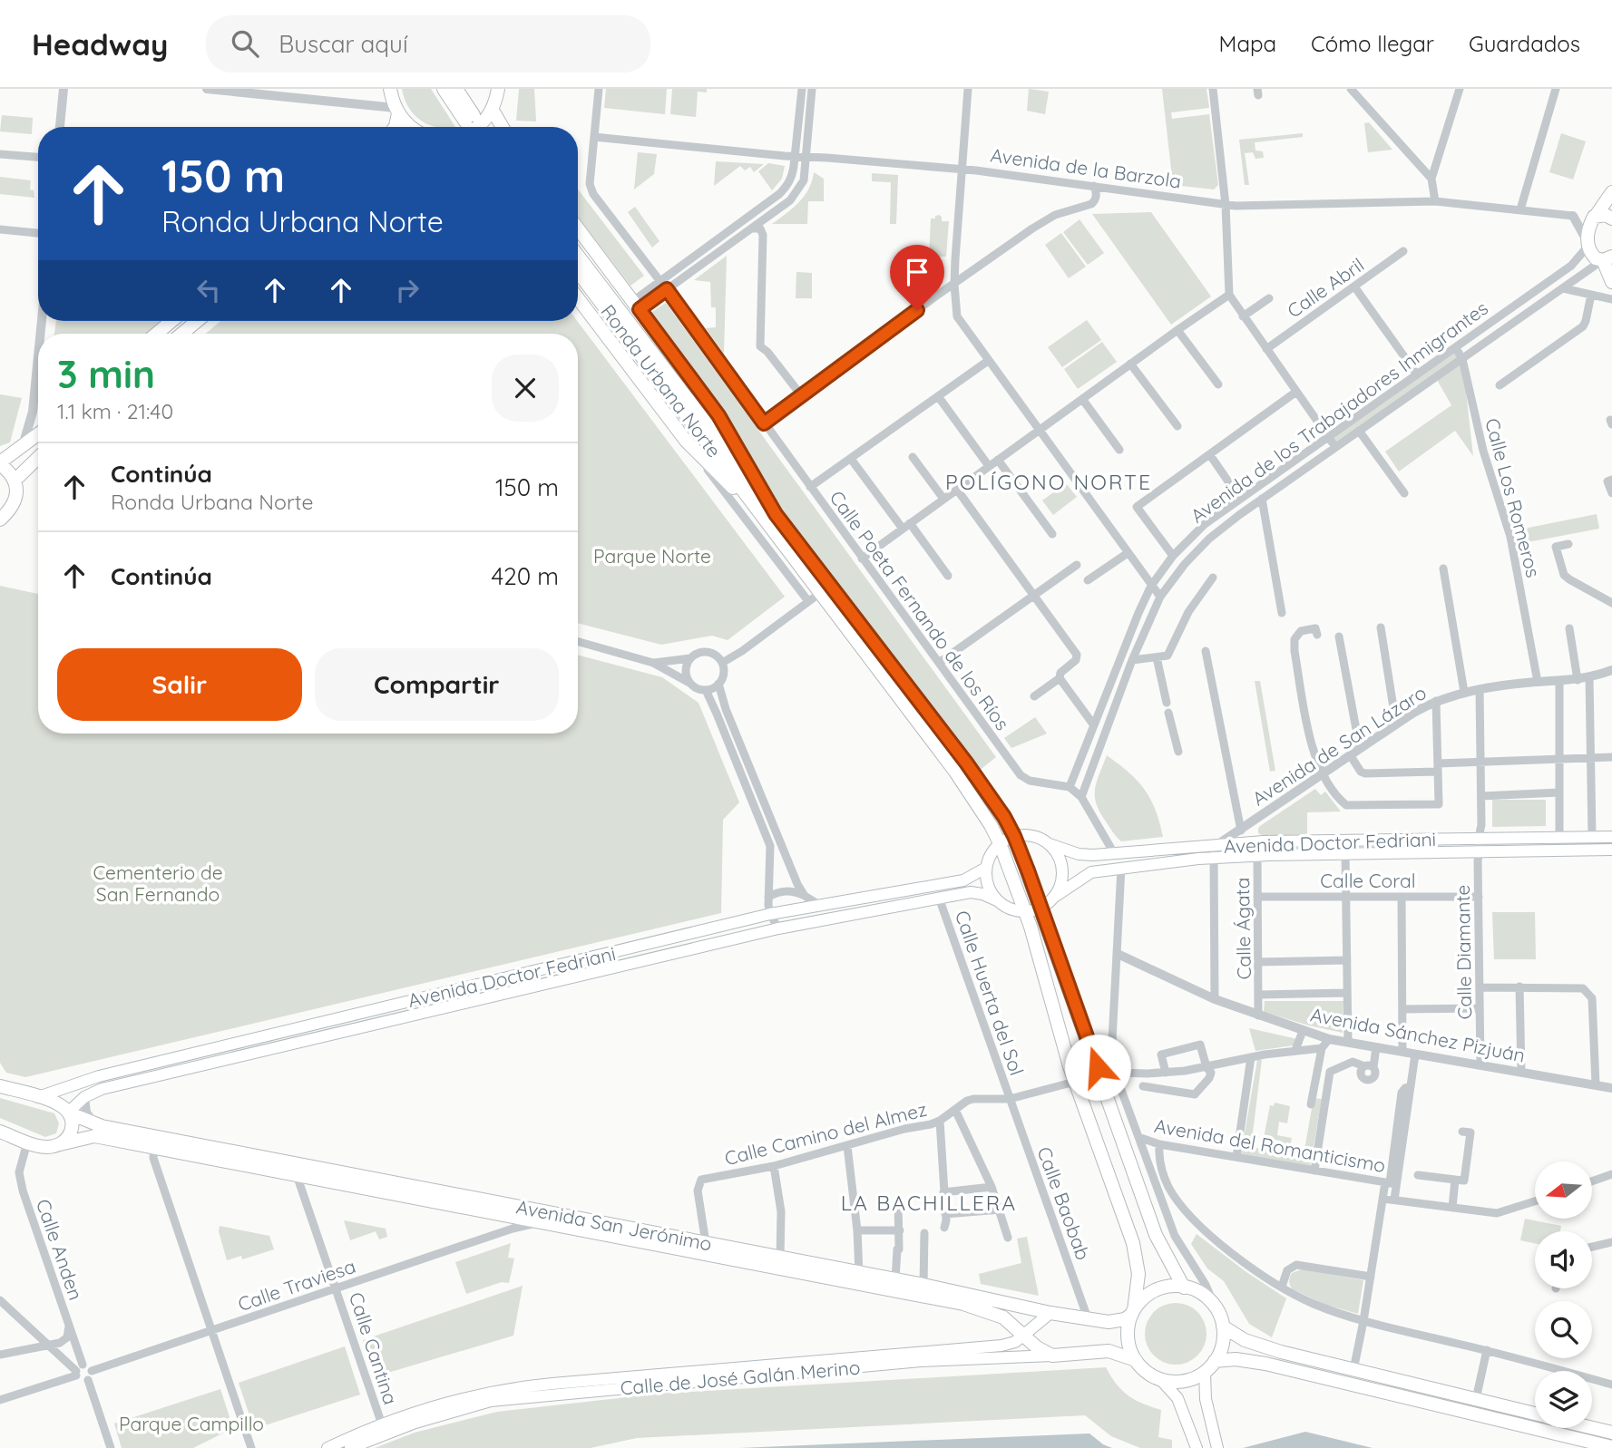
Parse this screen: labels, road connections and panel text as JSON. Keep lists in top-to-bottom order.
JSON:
{
  "streets": {
    "main road": [
      "Ronda Urbana Norte",
      "Avenida Doctor Fedriani",
      "Avenida San Jerónimo",
      "Calle de José Galán Merino"
    ],
    "street": [
      "Avenida de la Barzola",
      "Calle Abril",
      "Avenida de los Trabajadores Inmigrantes",
      "Calle Los Romeros",
      "Calle Poeta Fernando de los Ríos",
      "Avenida de San Lázaro",
      "Calle Coral",
      "Calle Ágata",
      "Calle Diamante",
      "Calle Huerta del Sol",
      "Avenida Sánchez Pizjuán",
      "Calle Camino del Almez",
      "Avenida del Romanticismo",
      "Calle Baobab",
      "Calle Anden",
      "Calle Traviesa",
      "Calle Cantina"
    ]
  },
  "crossings": [
    ["Avenida de la Barzola", "Calle Poeta Fernando de los Ríos"],
    ["Ronda Urbana Norte", "Avenida Doctor Fedriani"],
    ["Ronda Urbana Norte", "Calle Camino del Almez"],
    ["Ronda Urbana Norte", "Avenida San Jerónimo"],
    ["Ronda Urbana Norte", "Calle de José Galán Merino"],
    ["Avenida de los Trabajadores Inmigrantes", "Calle Los Romeros"],
    ["Avenida de los Trabajadores Inmigrantes", "Calle Poeta Fernando de los Ríos"],
    ["Calle Los Romeros", "Avenida de San Lázaro"],
    ["Avenida de San Lázaro", "Avenida Doctor Fedriani"],
    ["Avenida de San Lázaro", "Calle Diamante"],
    ["Avenida Doctor Fedriani", "Calle Ágata"],
    ["Avenida Doctor Fedriani", "Calle Diamante"],
    ["Avenida Doctor Fedriani", "Calle Huerta del Sol"],
    ["Avenida Doctor Fedriani", "Avenida San Jerónimo"],
    ["Calle Coral", "Calle Ágata"],
    ["Calle Coral", "Calle Diamante"],
    ["Calle Ágata", "Avenida Sánchez Pizjuán"],
    ["Calle Diamante", "Avenida Sánchez Pizjuán"],
    ["Calle Huerta del Sol", "Calle Camino del Almez"],
    ["Calle Huerta del Sol", "Calle Baobab"],
    ["Calle Camino del Almez", "Calle Baobab"],
    ["Calle Camino del Almez", "Avenida San Jerónimo"],
    ["Calle Baobab", "Avenida San Jerónimo"],
    ["Avenida San Jerónimo", "Calle Anden"],
    ["Avenida San Jerónimo", "Calle Traviesa"],
    ["Avenida San Jerónimo", "Calle Cantina"],
    ["Avenida San Jerónimo", "Calle de José Galán Merino"],
    ["Calle Traviesa", "Calle Cantina"],
    ["Calle Cantina", "Calle de José Galán Merino"]
  ],
  "districts": ["POLÍGONO NORTE", "LA BACHILLERA"],
  "parks": ["Parque Norte", "Cementerio de San Fernando", "Parque Campillo"],
  "north": "left",
  "page": {
    "header": "Headway",
    "search": "Buscar aquí",
    "nav": ["Mapa", "Cómo llegar", "Guardados"],
    "turn": ["150 m", "Ronda Urbana Norte"],
    "heading": ["3 min", "1.1 km · 21:40"],
    "list": [
      {
        "name": "Continúa",
        "note": "Ronda Urbana Norte",
        "value": "150 m"
      },
      {
        "name": "Continúa",
        "value": "420 m"
      }
    ],
    "buttons": ["Salir", "Compartir"]
  }
}
